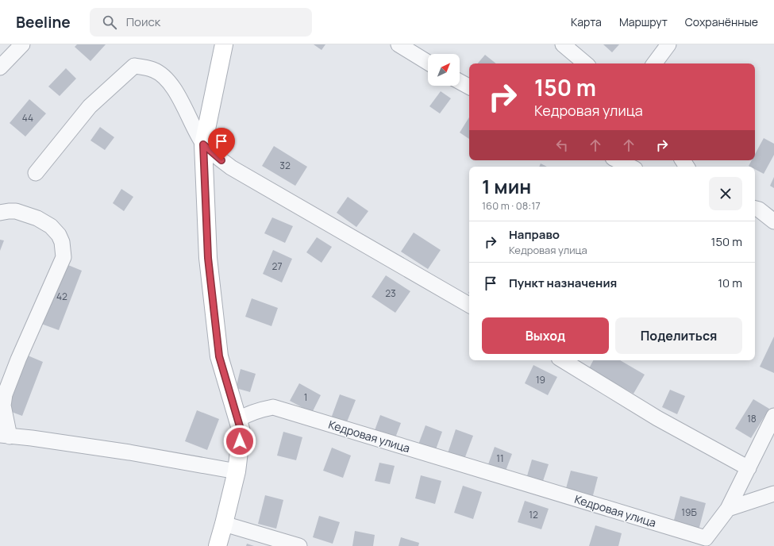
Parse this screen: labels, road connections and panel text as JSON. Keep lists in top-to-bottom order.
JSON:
{
  "streets": {
    "street": ["Кедровая улица"]
  },
  "house_numbers": [
    "44",
    "32",
    "27",
    "23",
    "42",
    "19",
    "1",
    "18",
    "11",
    "19Б",
    "12"
  ],
  "north": "top right",
  "page": {
    "header": "Beeline",
    "search": "Поиск",
    "nav": ["Карта", "Маршрут", "Сохранённые"],
    "turn": ["150 m", "Кедровая улица"],
    "heading": ["1 мин", "160 m · 08:17"],
    "list": [
      {
        "name": "Направо",
        "note": "Кедровая улица",
        "value": "150 m"
      },
      {
        "name": "Пункт назначения",
        "value": "10 m"
      }
    ],
    "buttons": ["Выход", "Поделиться"]
  }
}
